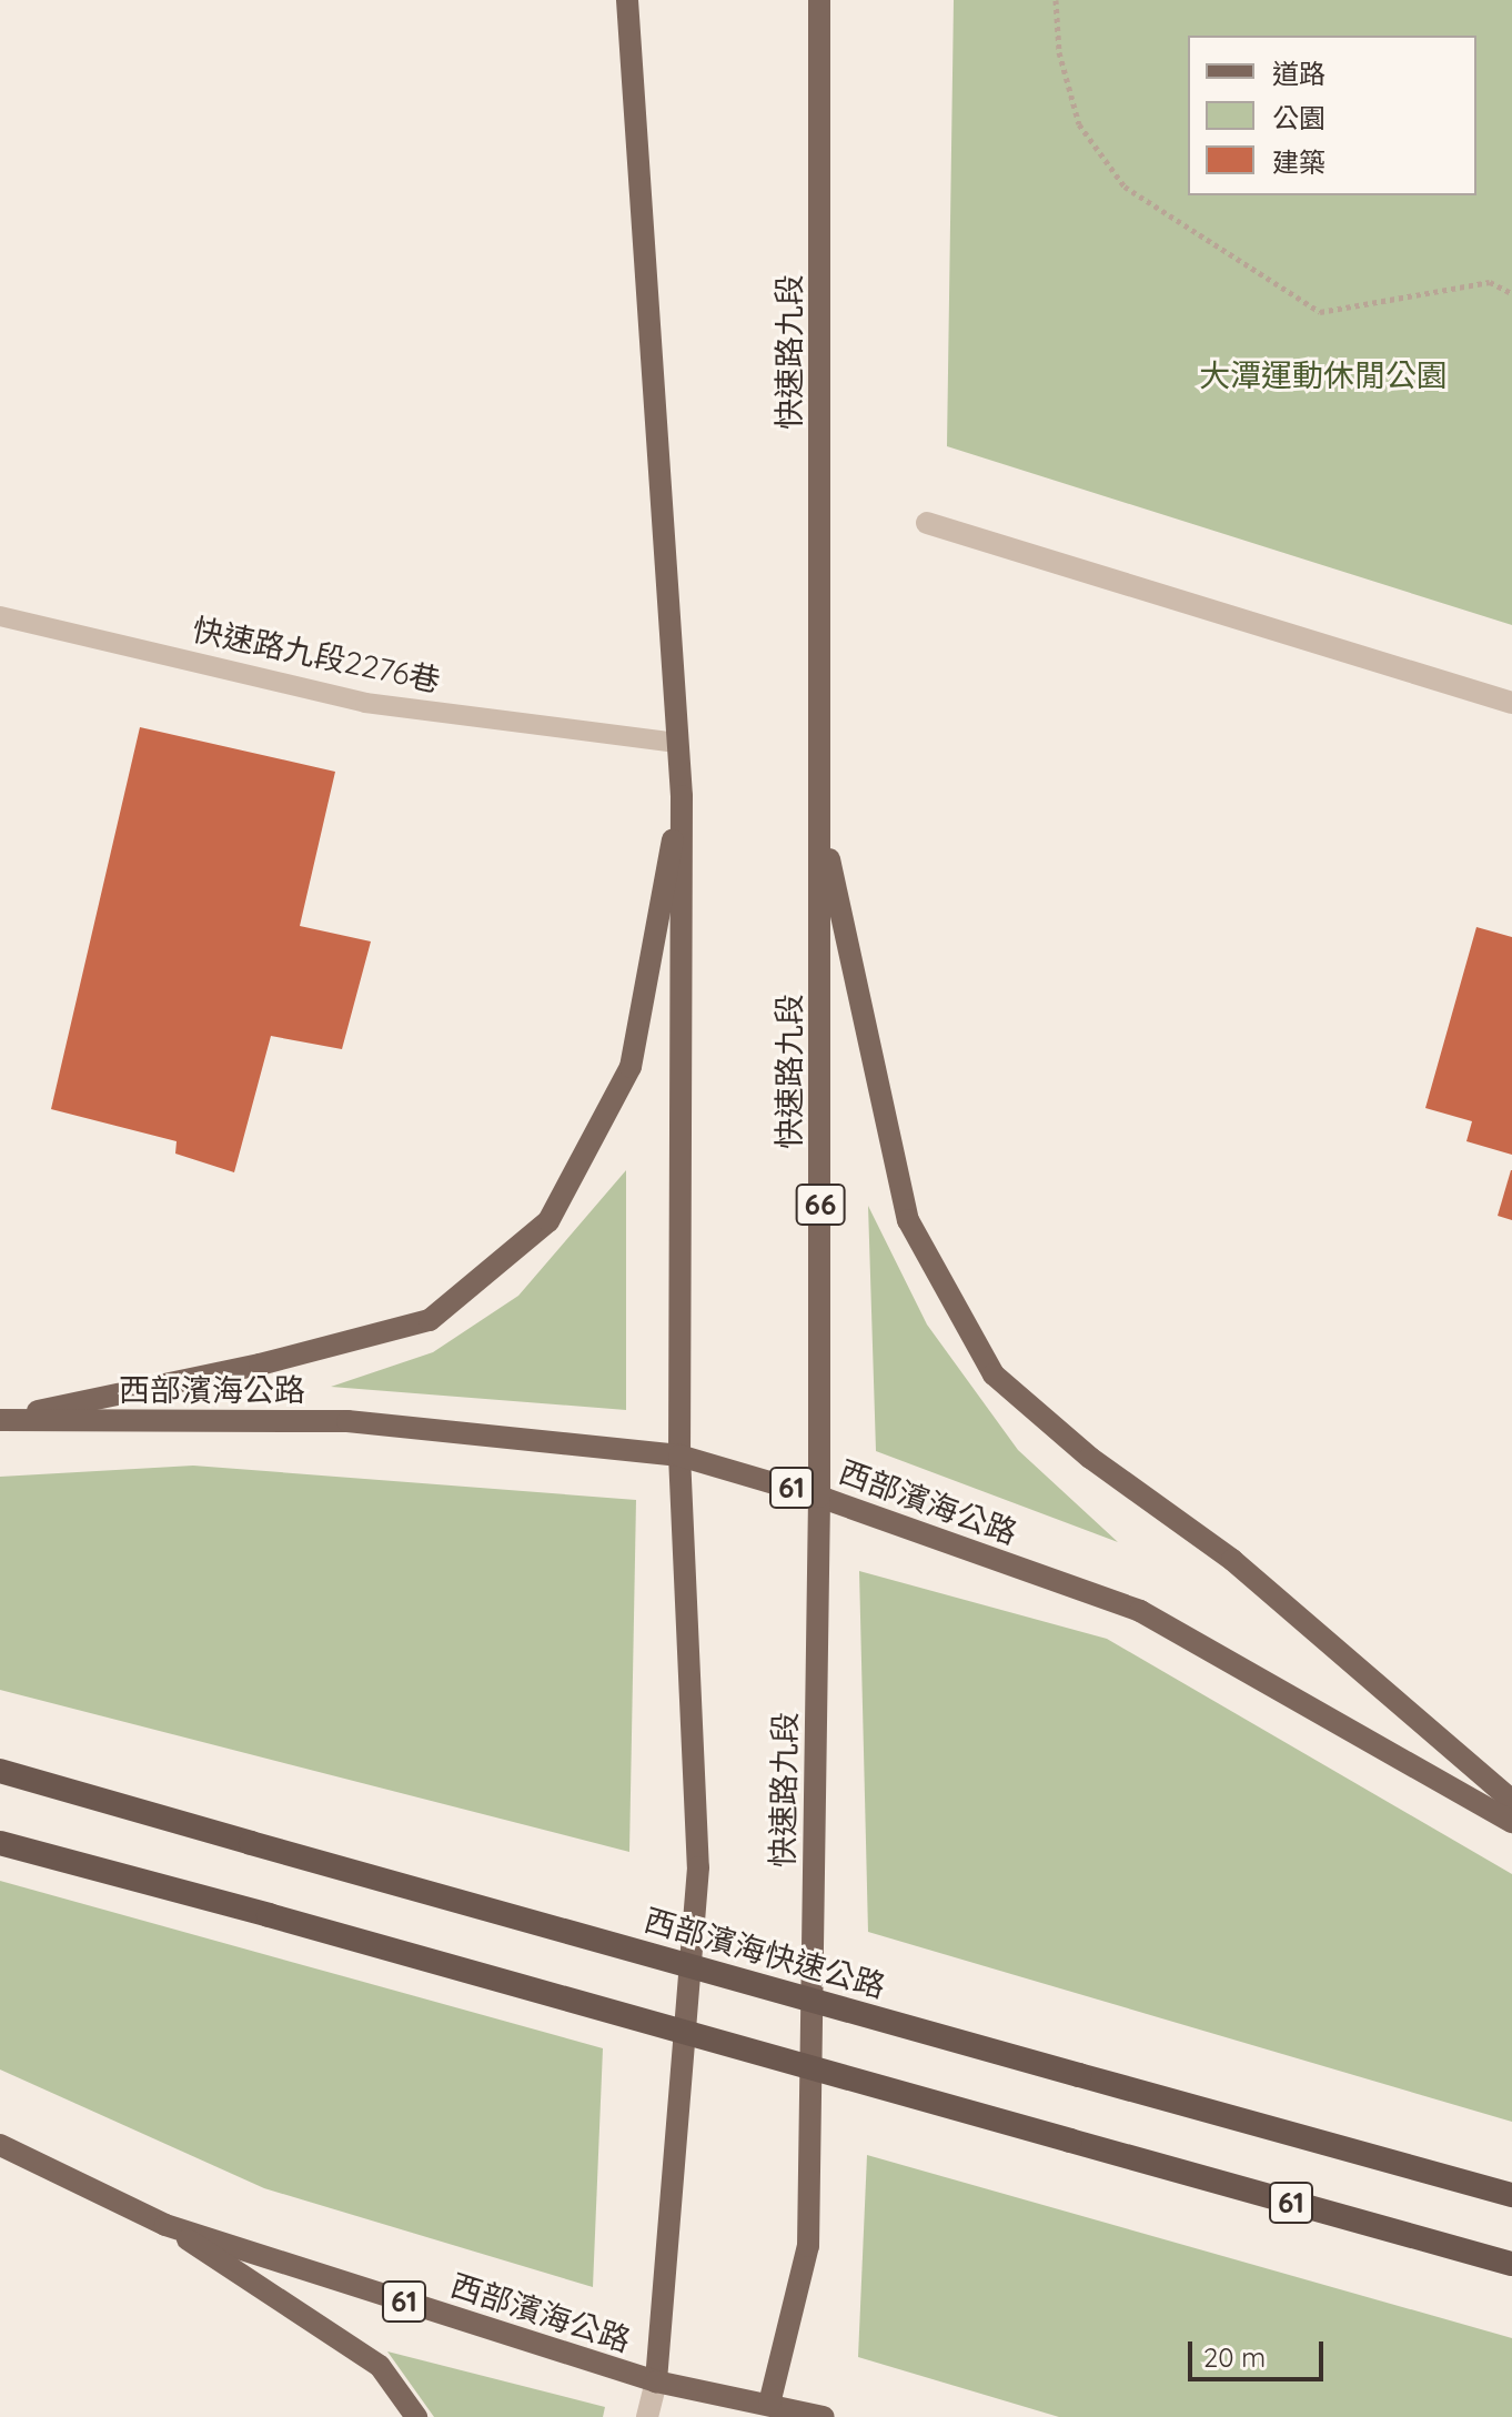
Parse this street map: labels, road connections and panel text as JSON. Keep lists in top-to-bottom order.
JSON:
{
  "streets": {
    "highway": ["61", "西部濱海快速公路"],
    "main road": ["快速路九段", "66", "西部濱海公路"],
    "lane": ["快速路九段2276巷"]
  },
  "crossings": [
    ["快速路九段", "西部濱海公路"]
  ],
  "parks": ["大潭運動休閒公園"],
  "legend": ["道路", "公園", "建築"],
  "scale_bar": "20 m"
}
